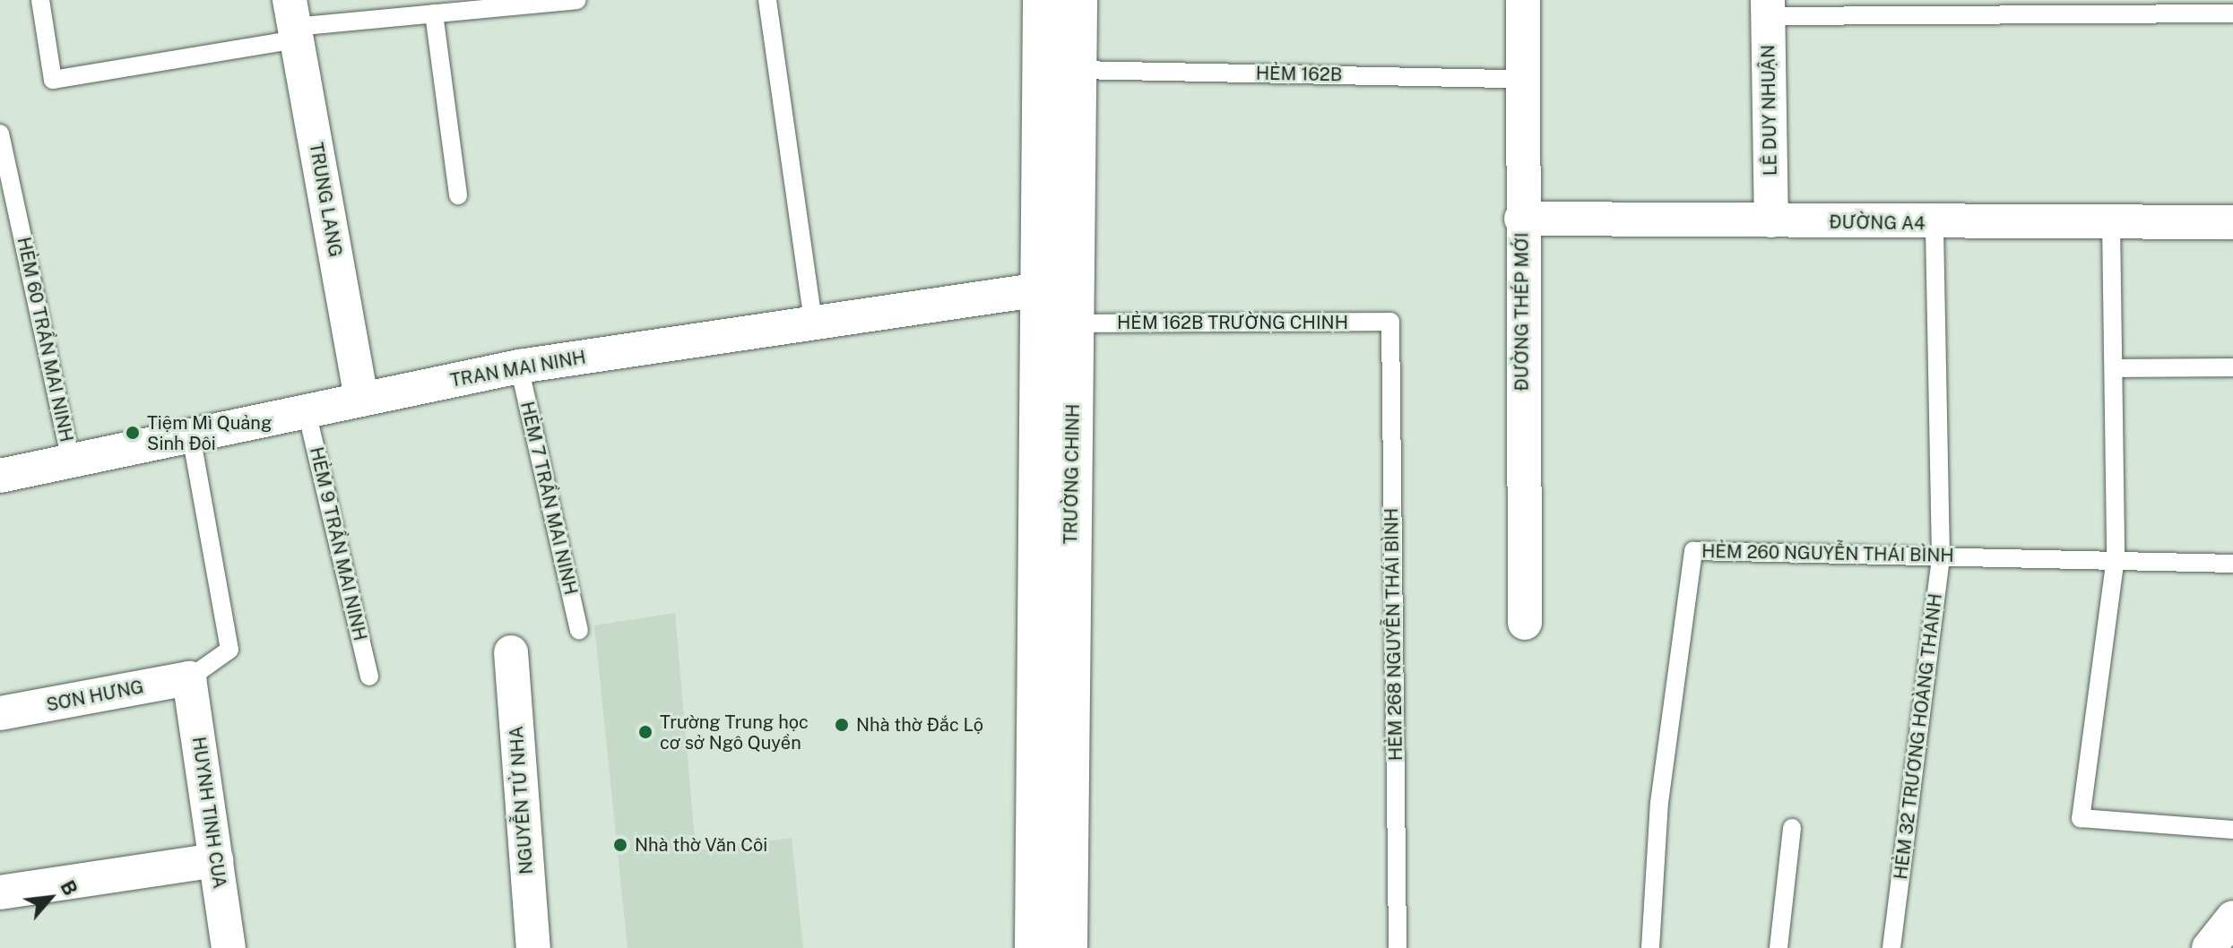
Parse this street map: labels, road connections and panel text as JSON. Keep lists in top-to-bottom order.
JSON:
{
  "streets": {
    "main road": ["TRƯỜNG CHINH"],
    "street": [
      "LÊ DUY NHUẬN",
      "TRUNG LANG",
      "ĐƯỜNG A4",
      "ĐƯỜNG THÉP MỚI",
      "TRAN MAI NINH",
      "SƠN HƯNG",
      "NGUYỄN TỬ NHA",
      "HUYNH TINH CUA"
    ],
    "lane": [
      "HẺM 162B",
      "HẺM 162B TRƯỜNG CHINH",
      "HẺM 60 TRẦN MAI NINH",
      "HẺM 7 TRẦN MAI NINH",
      "HẺM 9 TRẦN MAI NINH",
      "HẺM 260 NGUYỄN THÁI BÌNH",
      "HẺM 268 NGUYỄN THÁI BÌNH",
      "HẺM 32 TRƯƠNG HOÀNG THANH"
    ]
  },
  "crossings": [
    ["HẺM 162B", "ĐƯỜNG THÉP MỚI"],
    ["HẺM 162B", "TRƯỜNG CHINH"],
    ["LÊ DUY NHUẬN", "ĐƯỜNG A4"],
    ["TRUNG LANG", "TRAN MAI NINH"],
    ["ĐƯỜNG A4", "ĐƯỜNG THÉP MỚI"],
    ["ĐƯỜNG A4", "HẺM 32 TRƯƠNG HOÀNG THANH"],
    ["HẺM 162B TRƯỜNG CHINH", "TRƯỜNG CHINH"],
    ["HẺM 162B TRƯỜNG CHINH", "HẺM 268 NGUYỄN THÁI BÌNH"],
    ["HẺM 60 TRẦN MAI NINH", "TRAN MAI NINH"],
    ["TRAN MAI NINH", "TRƯỜNG CHINH"],
    ["TRAN MAI NINH", "HẺM 7 TRẦN MAI NINH"],
    ["TRAN MAI NINH", "HẺM 9 TRẦN MAI NINH"],
    ["HẺM 260 NGUYỄN THÁI BÌNH", "HẺM 32 TRƯƠNG HOÀNG THANH"],
    ["SƠN HƯNG", "HUYNH TINH CUA"]
  ],
  "places": [
    "Tiệm Mì Quảng Sinh Đôi",
    "Nhà thờ Đắc Lộ",
    "Trường Trung học cơ sở Ngô Quyền",
    "Nhà thờ Văn Côi"
  ],
  "north": "top right"
}
